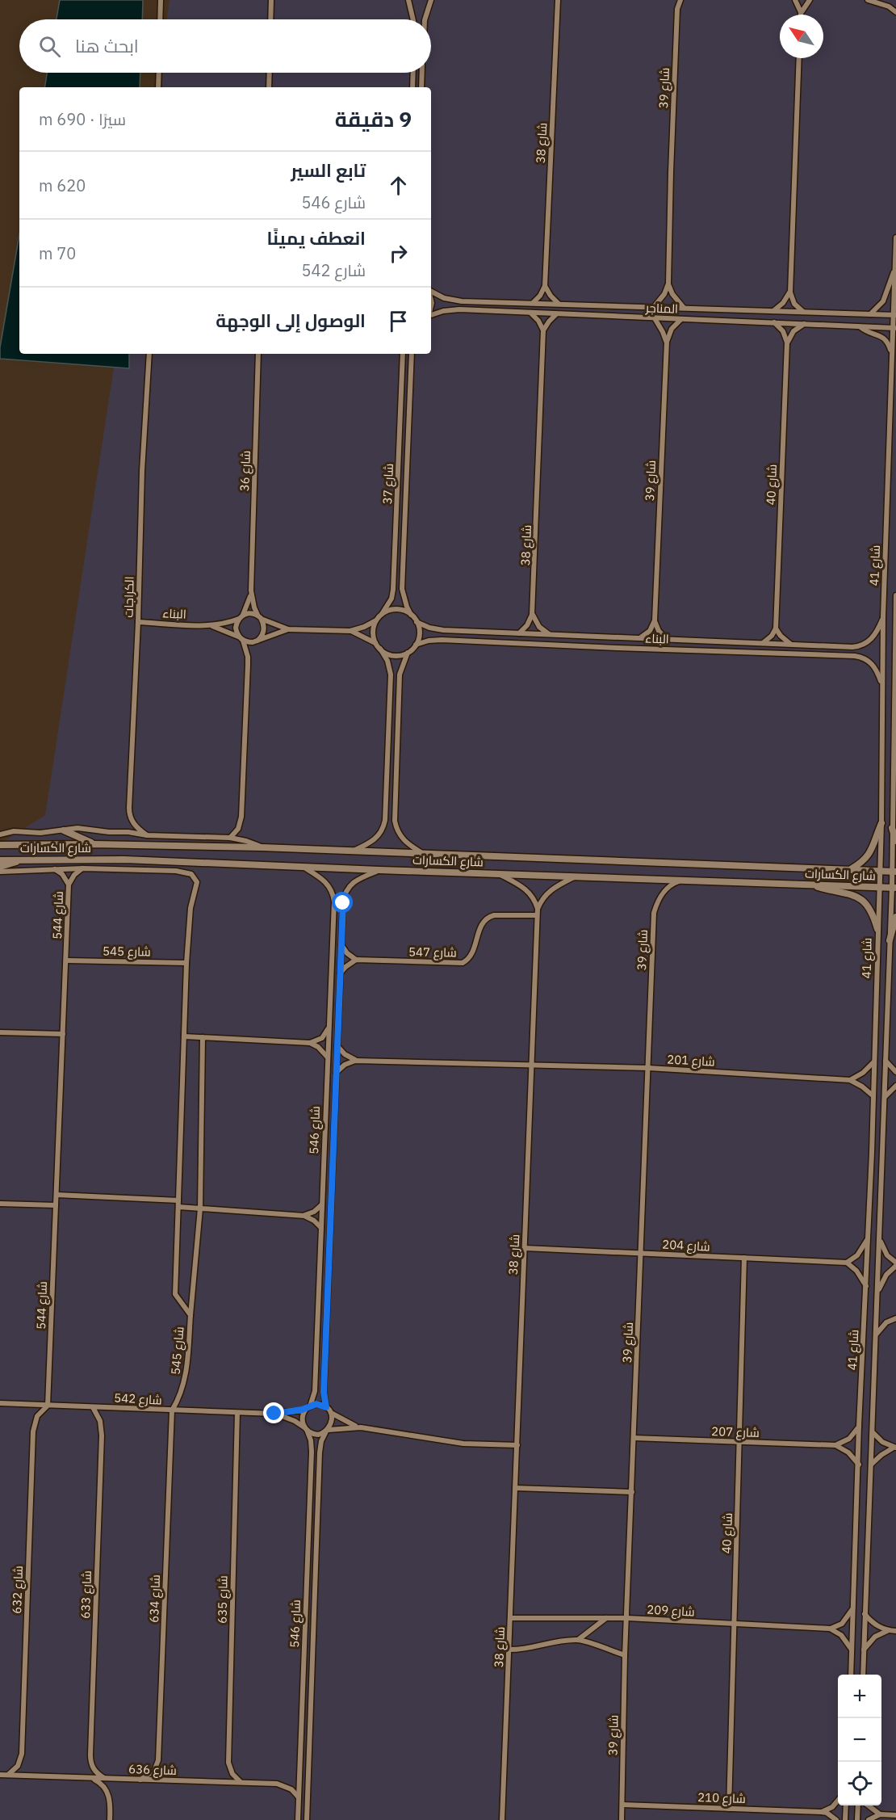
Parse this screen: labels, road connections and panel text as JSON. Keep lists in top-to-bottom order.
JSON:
{
  "streets": {
    "street": [
      "شارع 39",
      "شارع 38",
      "المناجر",
      "شارع 36",
      "شارع 37",
      "شارع 40",
      "شارع 41",
      "الكراجات",
      "البناء",
      "شارع الكسارات",
      "شارع 544",
      "شارع 545",
      "شارع 547",
      "شارع 201",
      "شارع 546",
      "شارع 204",
      "شارع 542",
      "شارع 207",
      "شارع 632",
      "شارع 633",
      "شارع 634",
      "شارع 635",
      "شارع 209",
      "شارع 636",
      "شارع 210"
    ]
  },
  "crossings": [
    ["شارع 39", "المناجر"],
    ["شارع 39", "شارع الكسارات"],
    ["شارع 39", "شارع 201"],
    ["شارع 39", "شارع 204"],
    ["شارع 39", "شارع 207"],
    ["شارع 39", "شارع 209"],
    ["شارع 39", "شارع 210"],
    ["شارع 38", "شارع الكسارات"],
    ["شارع 38", "شارع 547"],
    ["شارع 38", "شارع 201"],
    ["شارع 38", "شارع 204"],
    ["شارع 38", "شارع 209"],
    ["المناجر", "شارع 41"],
    ["شارع 36", "البناء"],
    ["شارع 37", "البناء"],
    ["شارع 40", "شارع 204"],
    ["شارع 40", "شارع 207"],
    ["شارع 40", "شارع 209"],
    ["شارع 40", "شارع 210"],
    ["شارع 41", "البناء"],
    ["شارع 41", "شارع الكسارات"],
    ["شارع 41", "شارع 201"],
    ["الكراجات", "البناء"],
    ["الكراجات", "شارع الكسارات"],
    ["شارع الكسارات", "شارع 544"],
    ["شارع الكسارات", "شارع 545"],
    ["شارع الكسارات", "شارع 546"],
    ["شارع 544", "شارع 545"],
    ["شارع 544", "شارع 542"],
    ["شارع 544", "شارع 632"],
    ["شارع 545", "شارع 542"],
    ["شارع 545", "شارع 634"],
    ["شارع 546", "شارع 542"],
    ["شارع 546", "شارع 636"],
    ["شارع 542", "شارع 632"],
    ["شارع 542", "شارع 633"],
    ["شارع 542", "شارع 634"],
    ["شارع 542", "شارع 635"],
    ["شارع 632", "شارع 636"],
    ["شارع 633", "شارع 636"],
    ["شارع 634", "شارع 636"],
    ["شارع 635", "شارع 636"]
  ],
  "north": "top left",
  "page": {
    "search": "ابحث هنا",
    "heading": ["9 دقيقة", "سيرًا · 690 m"],
    "list": [
      ["تابع السير", "شارع 546", "620 m"],
      ["انعطف يمينًا", "شارع 542", "70 m"],
      "الوصول إلى الوجهة"
    ],
    "map_buttons": ["+", "−"]
  }
}
